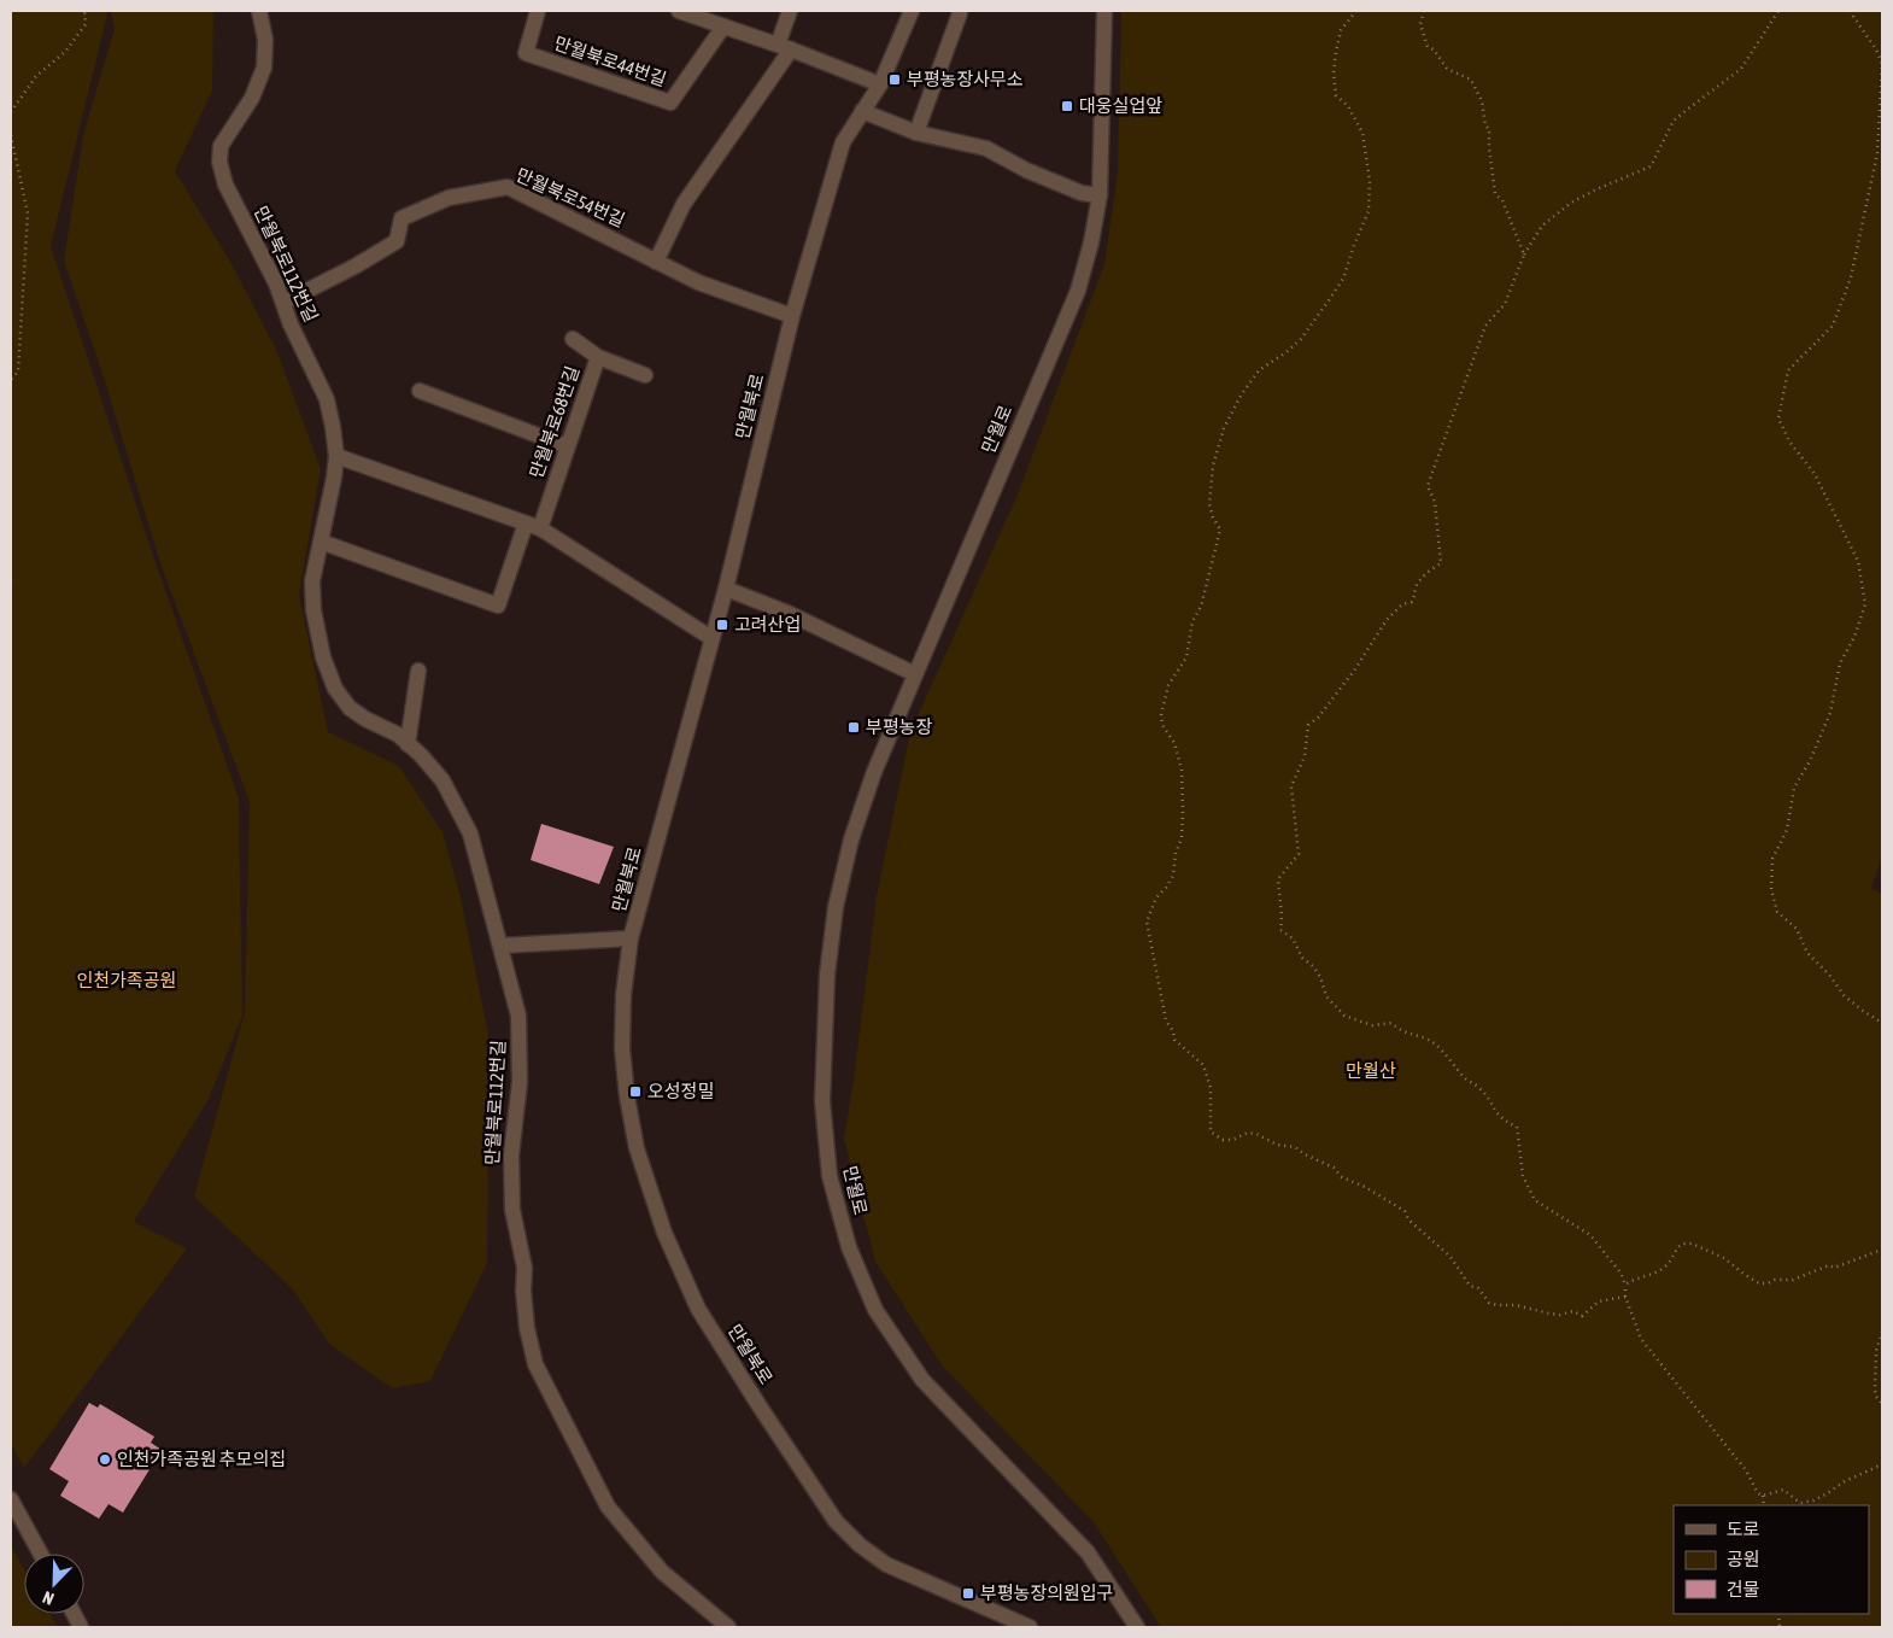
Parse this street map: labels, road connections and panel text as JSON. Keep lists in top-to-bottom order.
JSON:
{
  "streets": {
    "street": [
      "만월북로44번길",
      "만월북로54번길",
      "만월북로112번길",
      "만월북로",
      "만월북로68번길",
      "만월로"
    ]
  },
  "crossings": [
    ["만월북로54번길", "만월북로112번길"],
    ["만월북로54번길", "만월북로"],
    ["만월북로112번길", "만월북로68번길"]
  ],
  "parks": ["인천가족공원", "만월산"],
  "places": {
    "transit": [
      "부평농장사무소",
      "대웅실업앞",
      "고려산업",
      "부평농장",
      "오성정밀",
      "부평농장의원입구"
    ],
    "other": ["인천가족공원 추모의집"]
  },
  "legend": ["도로", "공원", "건물"],
  "north": "bottom left"
}
